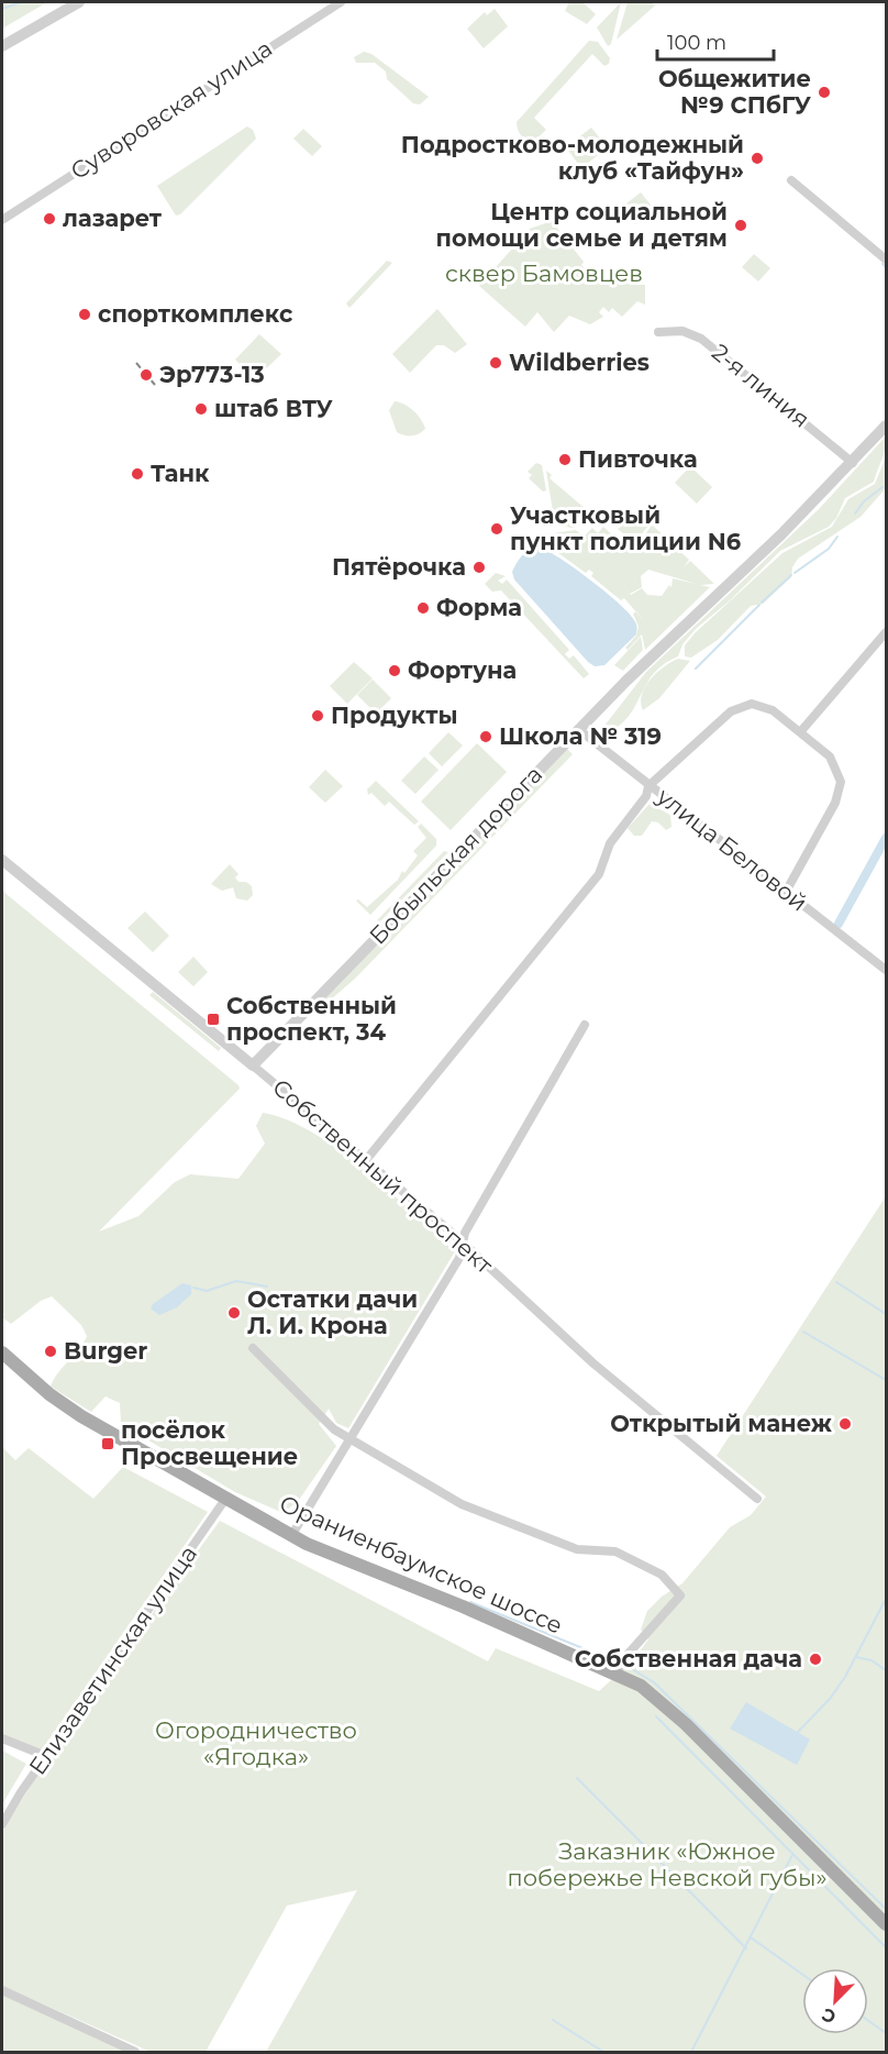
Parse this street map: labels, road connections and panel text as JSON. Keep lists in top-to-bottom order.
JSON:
{
  "streets": {
    "main road": ["Ораниенбаумское шоссе"],
    "street": [
      "Суворовская улица",
      "2-я линия",
      "улица Беловой",
      "Бобыльская дорога",
      "Собственный проспект",
      "Елизаветинская улица"
    ]
  },
  "crossings": [
    ["2-я линия", "Бобыльская дорога"],
    ["улица Беловой", "Бобыльская дорога"],
    ["Бобыльская дорога", "Собственный проспект"],
    ["Ораниенбаумское шоссе", "Елизаветинская улица"]
  ],
  "parks": ["сквер Бамовцев", "Огородничество «Ягодка»", "Заказник «Южное побережье Невской губы»"],
  "places": {
    "other": [
      "Общежитие №9 СПбГУ",
      "Подростково-молодежный клуб «Тайфун»",
      "лазарет",
      "Центр социальной помощи семье и детям",
      "спорткомплекс",
      "Wildberries",
      "Эр773-13",
      "штаб ВТУ",
      "Пивточка",
      "Танк",
      "Участковый пункт полиции N6",
      "Пятёрочка",
      "Форма",
      "Фортуна",
      "Продукты",
      "Школа № 319",
      "Остатки дачи Л. И. Крона",
      "Burger",
      "Открытый манеж",
      "Собственная дача"
    ],
    "transit": ["Собственный проспект, 34", "посёлок Просвещение"]
  },
  "scale_bar": "100 m",
  "north": "bottom left"
}
